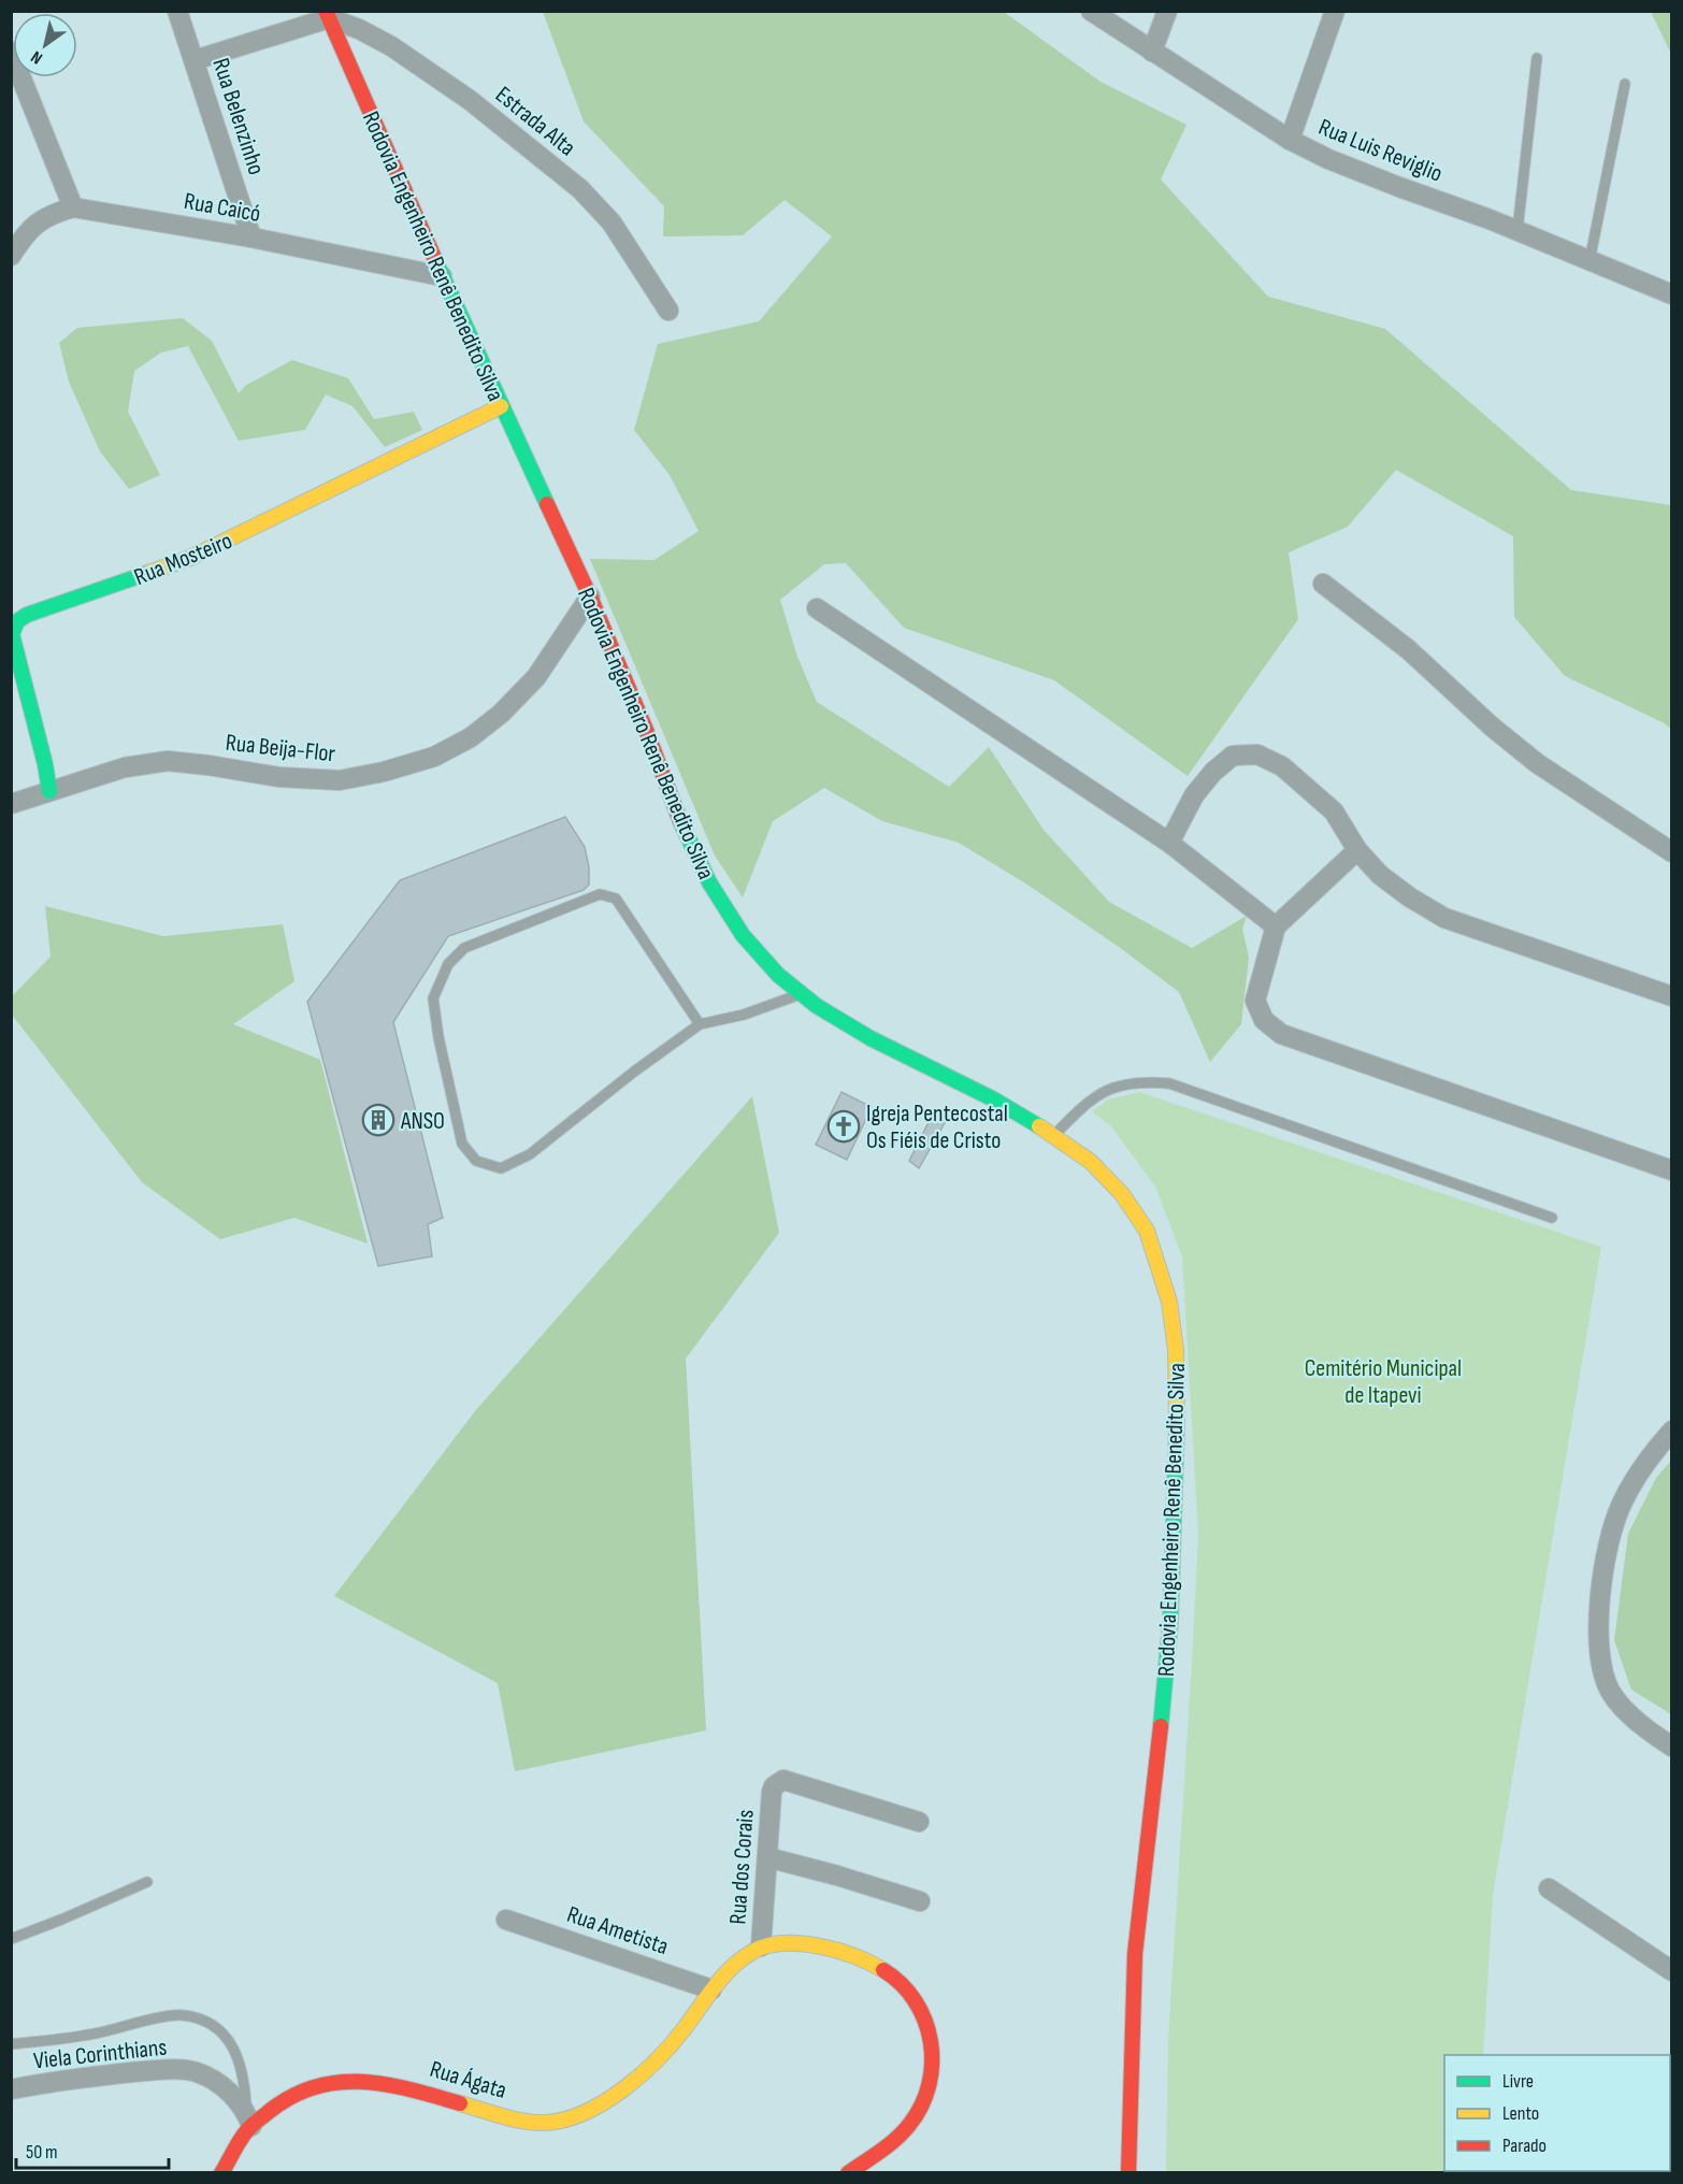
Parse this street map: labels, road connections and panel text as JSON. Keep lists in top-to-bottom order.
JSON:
{
  "streets": {
    "main road": [
      "Rodovia Engenheiro Renê Benedito Silva",
      "Rua Mosteiro",
      "Rua dos Corais",
      "Rua Ágata"
    ],
    "street": [
      "Rua Belenzinho",
      "Estrada Alta",
      "Rua Luis Reviglio",
      "Rua Caicó",
      "Rua Beija-Flor",
      "Rua Ametista",
      "Viela Corinthians"
    ]
  },
  "crossings": [
    ["Rua Belenzinho", "Rua Caicó"],
    ["Estrada Alta", "Rodovia Engenheiro Renê Benedito Silva"],
    ["Rua Caicó", "Rodovia Engenheiro Renê Benedito Silva"],
    ["Rodovia Engenheiro Renê Benedito Silva", "Rua Mosteiro"],
    ["Rodovia Engenheiro Renê Benedito Silva", "Rua Beija-Flor"],
    ["Rua Mosteiro", "Rua Beija-Flor"],
    ["Rua dos Corais", "Rua Ametista"],
    ["Rua dos Corais", "Rua Ágata"],
    ["Rua Ametista", "Rua Ágata"],
    ["Viela Corinthians", "Rua Ágata"]
  ],
  "parks": ["Cemitério Municipal de Itapevi"],
  "places": {
    "building": ["ANSO"],
    "church": ["Igreja Pentecostal Os Fiéis de Cristo"]
  },
  "legend": ["Livre", "Lento", "Parado"],
  "scale_bar": "50 m",
  "north": "bottom left"
}
